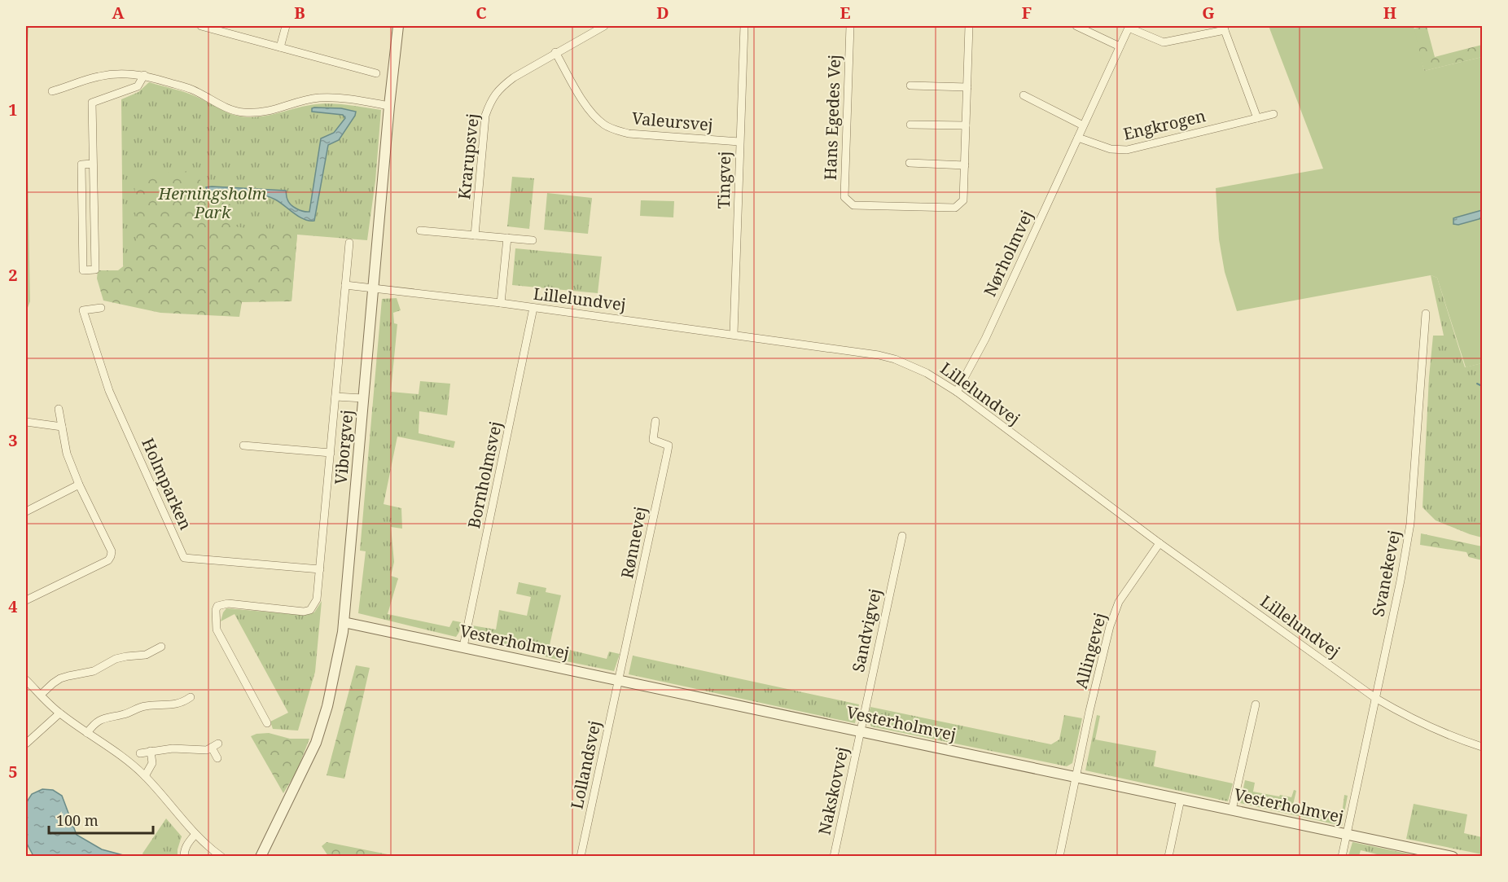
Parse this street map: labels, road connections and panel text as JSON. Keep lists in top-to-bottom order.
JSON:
{
  "streets": {
    "street": [
      "Hans Egedes Vej",
      "Valeursvej",
      "Engkrogen",
      "Krarupsvej",
      "Tingvej",
      "Nørholmvej",
      "Lillelundvej",
      "Viborgvej",
      "Bornholmsvej",
      "Holmparken",
      "Rønnevej",
      "Svanekevej",
      "Sandvigvej",
      "Vesterholmvej",
      "Allingevej",
      "Lollandsvej",
      "Nakskovvej"
    ]
  },
  "crossings": [
    ["Valeursvej", "Krarupsvej"],
    ["Valeursvej", "Tingvej"],
    ["Engkrogen", "Nørholmvej"],
    ["Tingvej", "Lillelundvej"],
    ["Nørholmvej", "Lillelundvej"],
    ["Lillelundvej", "Viborgvej"],
    ["Lillelundvej", "Bornholmsvej"],
    ["Lillelundvej", "Svanekevej"],
    ["Lillelundvej", "Allingevej"],
    ["Viborgvej", "Vesterholmvej"],
    ["Bornholmsvej", "Vesterholmvej"],
    ["Rønnevej", "Vesterholmvej"],
    ["Rønnevej", "Lollandsvej"],
    ["Svanekevej", "Vesterholmvej"],
    ["Sandvigvej", "Vesterholmvej"],
    ["Sandvigvej", "Nakskovvej"],
    ["Vesterholmvej", "Allingevej"],
    ["Vesterholmvej", "Lollandsvej"],
    ["Vesterholmvej", "Nakskovvej"]
  ],
  "parks": ["Herningsholm Park"],
  "scale_bar": "100 m",
  "grid": {
    "columns": [
      "A",
      "B",
      "C",
      "D",
      "E",
      "F",
      "G",
      "H"
    ],
    "rows": [
      "1",
      "2",
      "3",
      "4",
      "5"
    ]
  }
}
